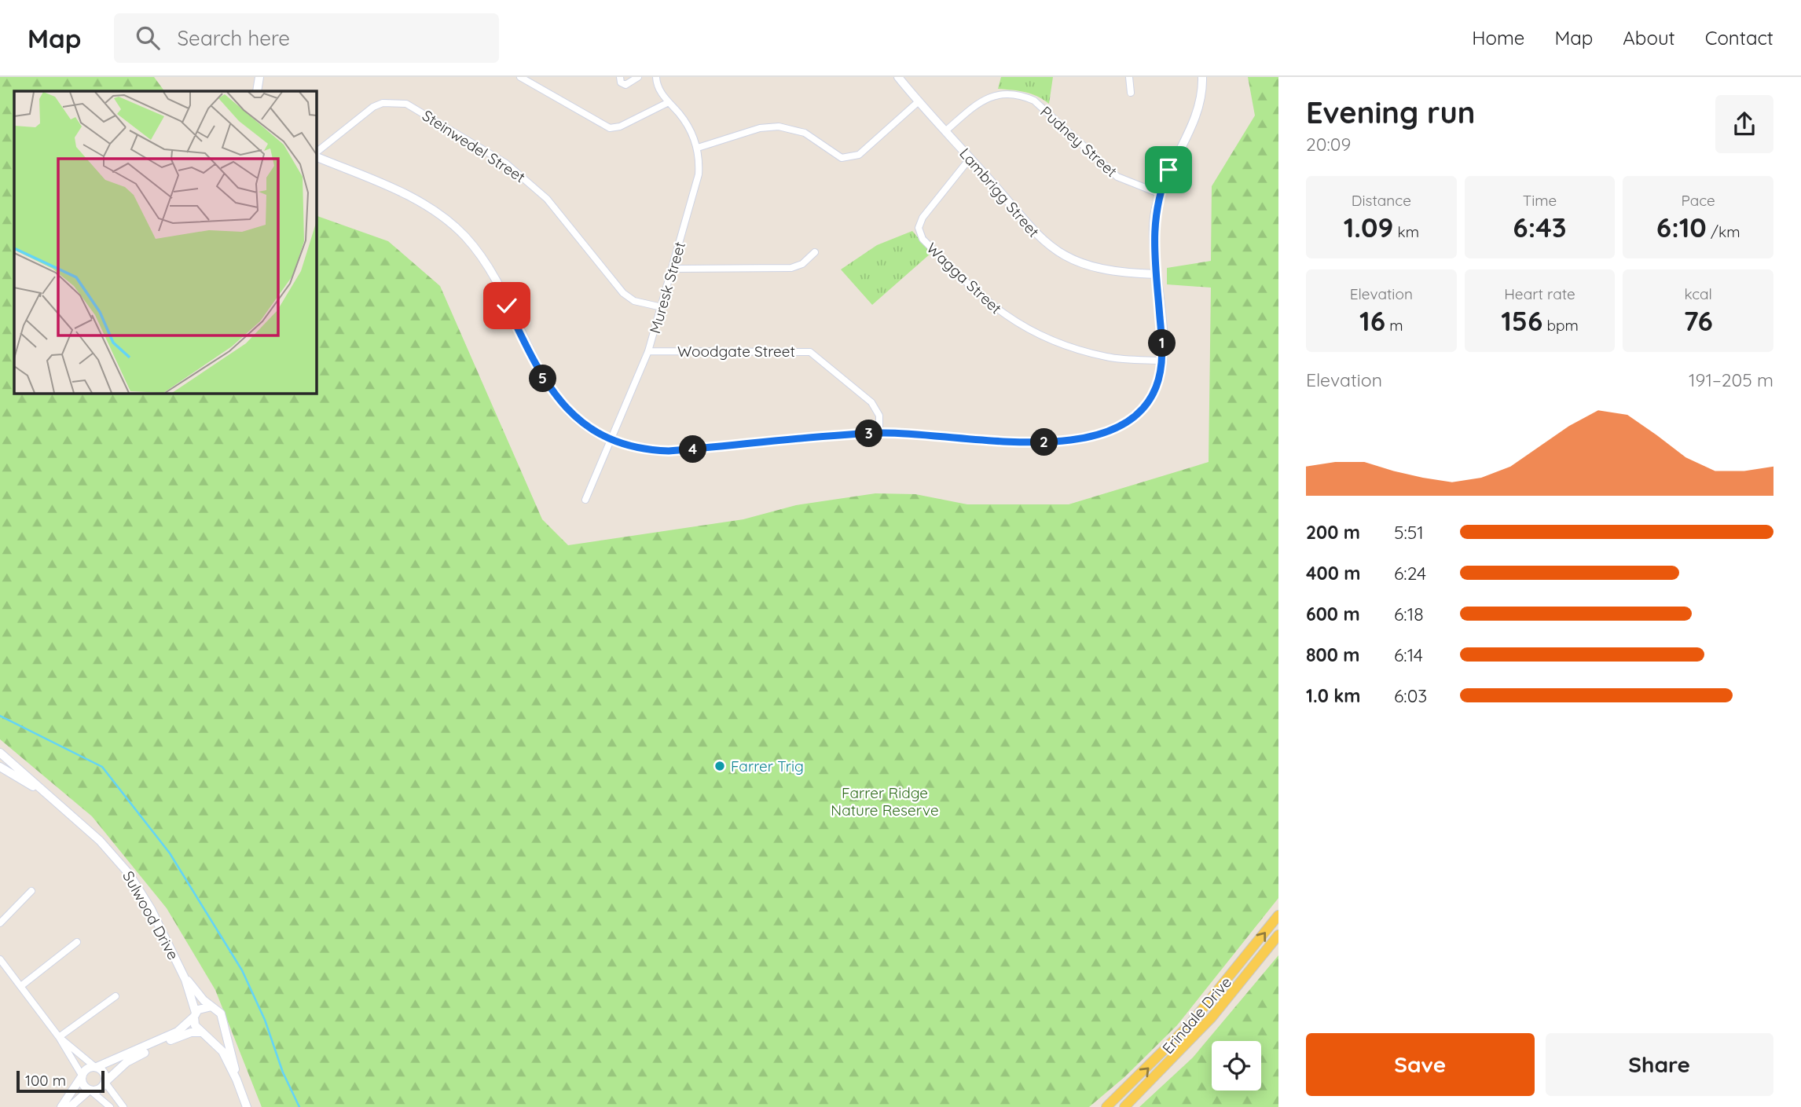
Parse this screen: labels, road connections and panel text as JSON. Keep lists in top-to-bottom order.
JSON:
{
  "streets": {
    "main road": ["Erindale Drive"],
    "street": [
      "Pudney Street",
      "Steinwedel Street",
      "Lambrigg Street",
      "Wagga Street",
      "Muresk Street",
      "Woodgate Street",
      "Sulwood Drive"
    ]
  },
  "crossings": [
    ["Pudney Street", "Lambrigg Street"],
    ["Steinwedel Street", "Muresk Street"],
    ["Lambrigg Street", "Wagga Street"],
    ["Muresk Street", "Woodgate Street"]
  ],
  "parks": ["Farrer Ridge Nature Reserve"],
  "places": ["Farrer Trig"],
  "scale_bar": "100 m",
  "page": {
    "header": "Map",
    "search": "Search here",
    "nav": [
      "Home",
      "Map",
      "About",
      "Contact"
    ],
    "heading": ["Evening run", "20:09"],
    "stats": [
      ["Distance", "1.09 km"],
      ["Time", "6:43"],
      ["Pace", "6:10 /km"],
      ["Elevation", "16 m"],
      ["Heart rate", "156 bpm"],
      ["kcal", "76"]
    ],
    "pins": [
      "1",
      "5",
      "3",
      "2",
      "4"
    ],
    "chart": ["Elevation", "191–205 m"],
    "list": [
      {
        "name": "200 m",
        "note": "5:51"
      },
      {
        "name": "400 m",
        "note": "6:24"
      },
      {
        "name": "600 m",
        "note": "6:18"
      },
      {
        "name": "800 m",
        "note": "6:14"
      },
      {
        "name": "1.0 km",
        "note": "6:03"
      }
    ],
    "buttons": ["Save", "Share"],
    "scale": "100 m"
  }
}
